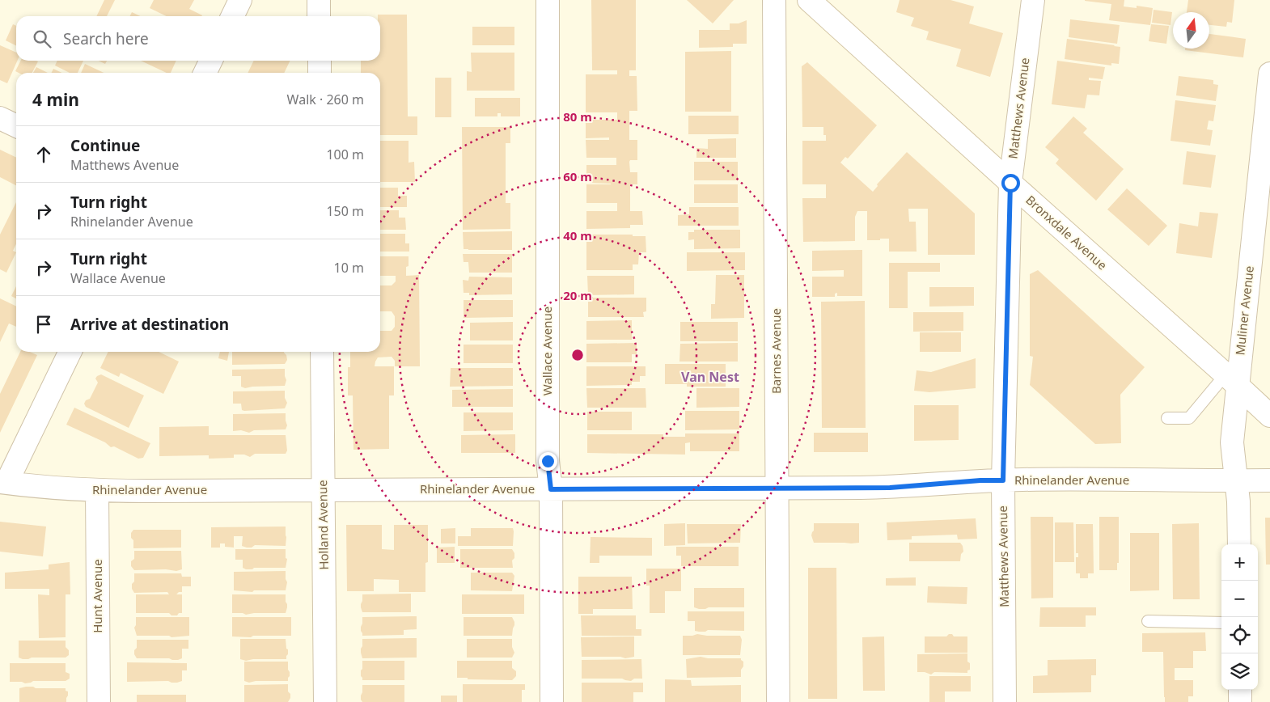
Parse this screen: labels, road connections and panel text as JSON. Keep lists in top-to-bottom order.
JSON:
{
  "streets": {
    "street": [
      "Matthews Avenue",
      "Bronxdale Avenue",
      "Muliner Avenue",
      "Wallace Avenue",
      "Barnes Avenue",
      "Rhinelander Avenue",
      "Holland Avenue",
      "Hunt Avenue"
    ]
  },
  "crossings": [
    ["Matthews Avenue", "Bronxdale Avenue"],
    ["Matthews Avenue", "Rhinelander Avenue"],
    ["Bronxdale Avenue", "Muliner Avenue"],
    ["Muliner Avenue", "Rhinelander Avenue"],
    ["Wallace Avenue", "Rhinelander Avenue"],
    ["Barnes Avenue", "Rhinelander Avenue"],
    ["Rhinelander Avenue", "Holland Avenue"],
    ["Rhinelander Avenue", "Hunt Avenue"]
  ],
  "districts": ["Van Nest"],
  "north": "top",
  "page": {
    "search": "Search here",
    "heading": ["4 min", "Walk · 260 m"],
    "list": [
      ["Continue", "Matthews Avenue", "100 m"],
      ["Turn right", "Rhinelander Avenue", "150 m"],
      ["Turn right", "Wallace Avenue", "10 m"],
      "Arrive at destination"
    ],
    "map_buttons": ["+", "−"]
  },
  "rings": [
    "80 m",
    "60 m",
    "40 m",
    "20 m"
  ]
}
